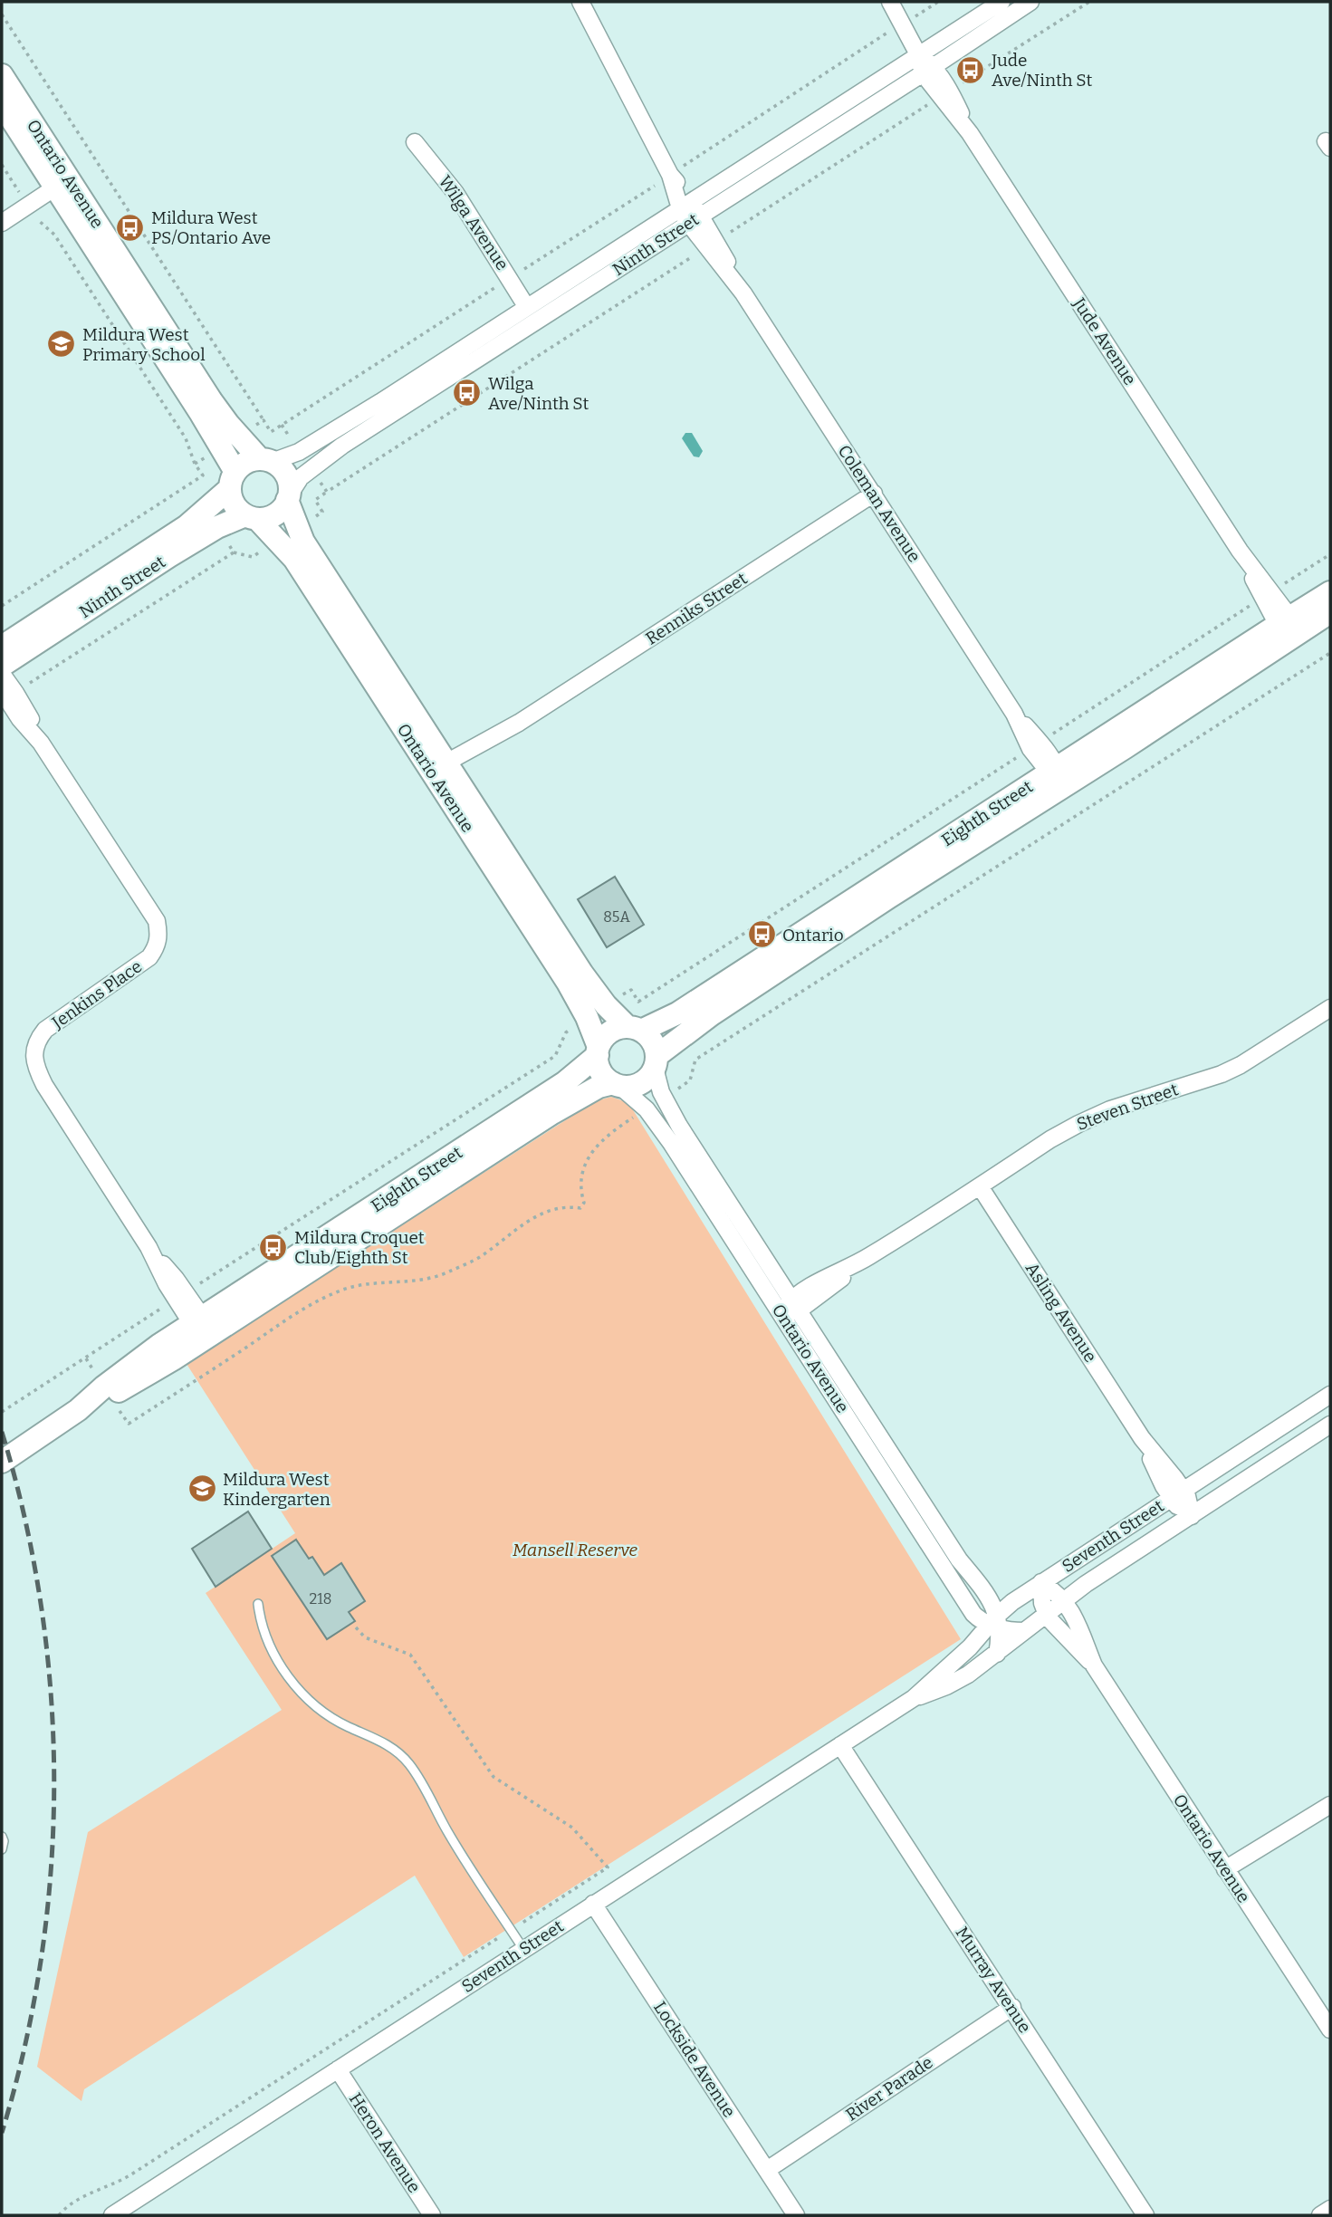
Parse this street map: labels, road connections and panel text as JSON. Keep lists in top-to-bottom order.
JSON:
{
  "streets": {
    "street": [
      "Ontario Avenue",
      "Wilga Avenue",
      "Ninth Street",
      "Jude Avenue",
      "Coleman Avenue",
      "Renniks Street",
      "Eighth Street",
      "Jenkins Place",
      "Steven Street",
      "Asling Avenue",
      "Seventh Street",
      "Murray Avenue",
      "Lockside Avenue",
      "River Parade",
      "Heron Avenue"
    ]
  },
  "crossings": [
    ["Ontario Avenue", "Ninth Street"],
    ["Ontario Avenue", "Renniks Street"],
    ["Ontario Avenue", "Eighth Street"],
    ["Ontario Avenue", "Steven Street"],
    ["Ontario Avenue", "Seventh Street"],
    ["Wilga Avenue", "Ninth Street"],
    ["Ninth Street", "Jude Avenue"],
    ["Ninth Street", "Coleman Avenue"],
    ["Jude Avenue", "Eighth Street"],
    ["Coleman Avenue", "Renniks Street"],
    ["Coleman Avenue", "Eighth Street"],
    ["Eighth Street", "Jenkins Place"],
    ["Steven Street", "Asling Avenue"],
    ["Asling Avenue", "Seventh Street"],
    ["Seventh Street", "Murray Avenue"],
    ["Seventh Street", "Lockside Avenue"],
    ["Seventh Street", "Heron Avenue"],
    ["Murray Avenue", "River Parade"],
    ["Lockside Avenue", "River Parade"]
  ],
  "parks": ["Mansell Reserve"],
  "places": {
    "bus stop": [
      "Jude Ave/Ninth St",
      "Mildura West PS/Ontario Ave",
      "Wilga Ave/Ninth St",
      "Ontario",
      "Mildura Croquet Club/Eighth St"
    ],
    "school or university": ["Mildura West Primary School", "Mildura West Kindergarten"]
  },
  "house_numbers": ["85A", "218"]
}
